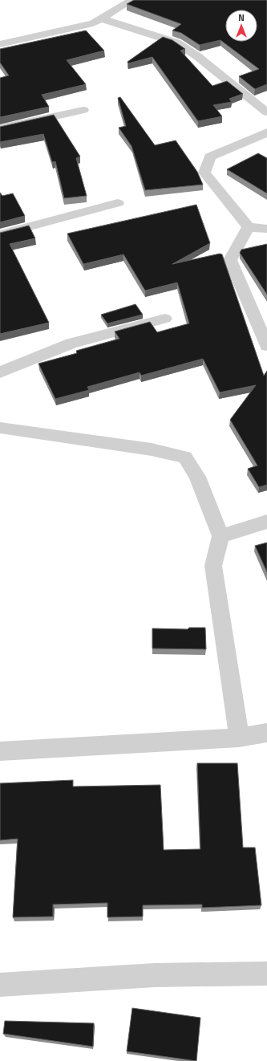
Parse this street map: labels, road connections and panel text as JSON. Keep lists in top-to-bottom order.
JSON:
{
  "north": "top"
}
